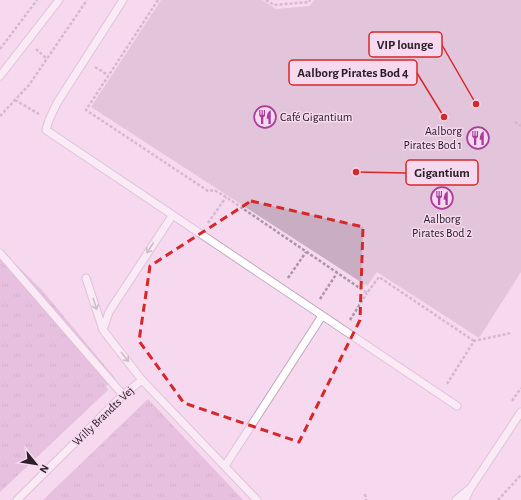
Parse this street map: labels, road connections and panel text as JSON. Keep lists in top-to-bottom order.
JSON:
{
  "streets": {
    "lane": ["Willy Brandts Vej"]
  },
  "places": {
    "other": ["VIP lounge", "Aalborg Pirates Bod 4", "Gigantium"],
    "restaurant": ["Café Gigantium", "Aalborg Pirates Bod 1", "Aalborg Pirates Bod 2"]
  },
  "north": "bottom right"
}
